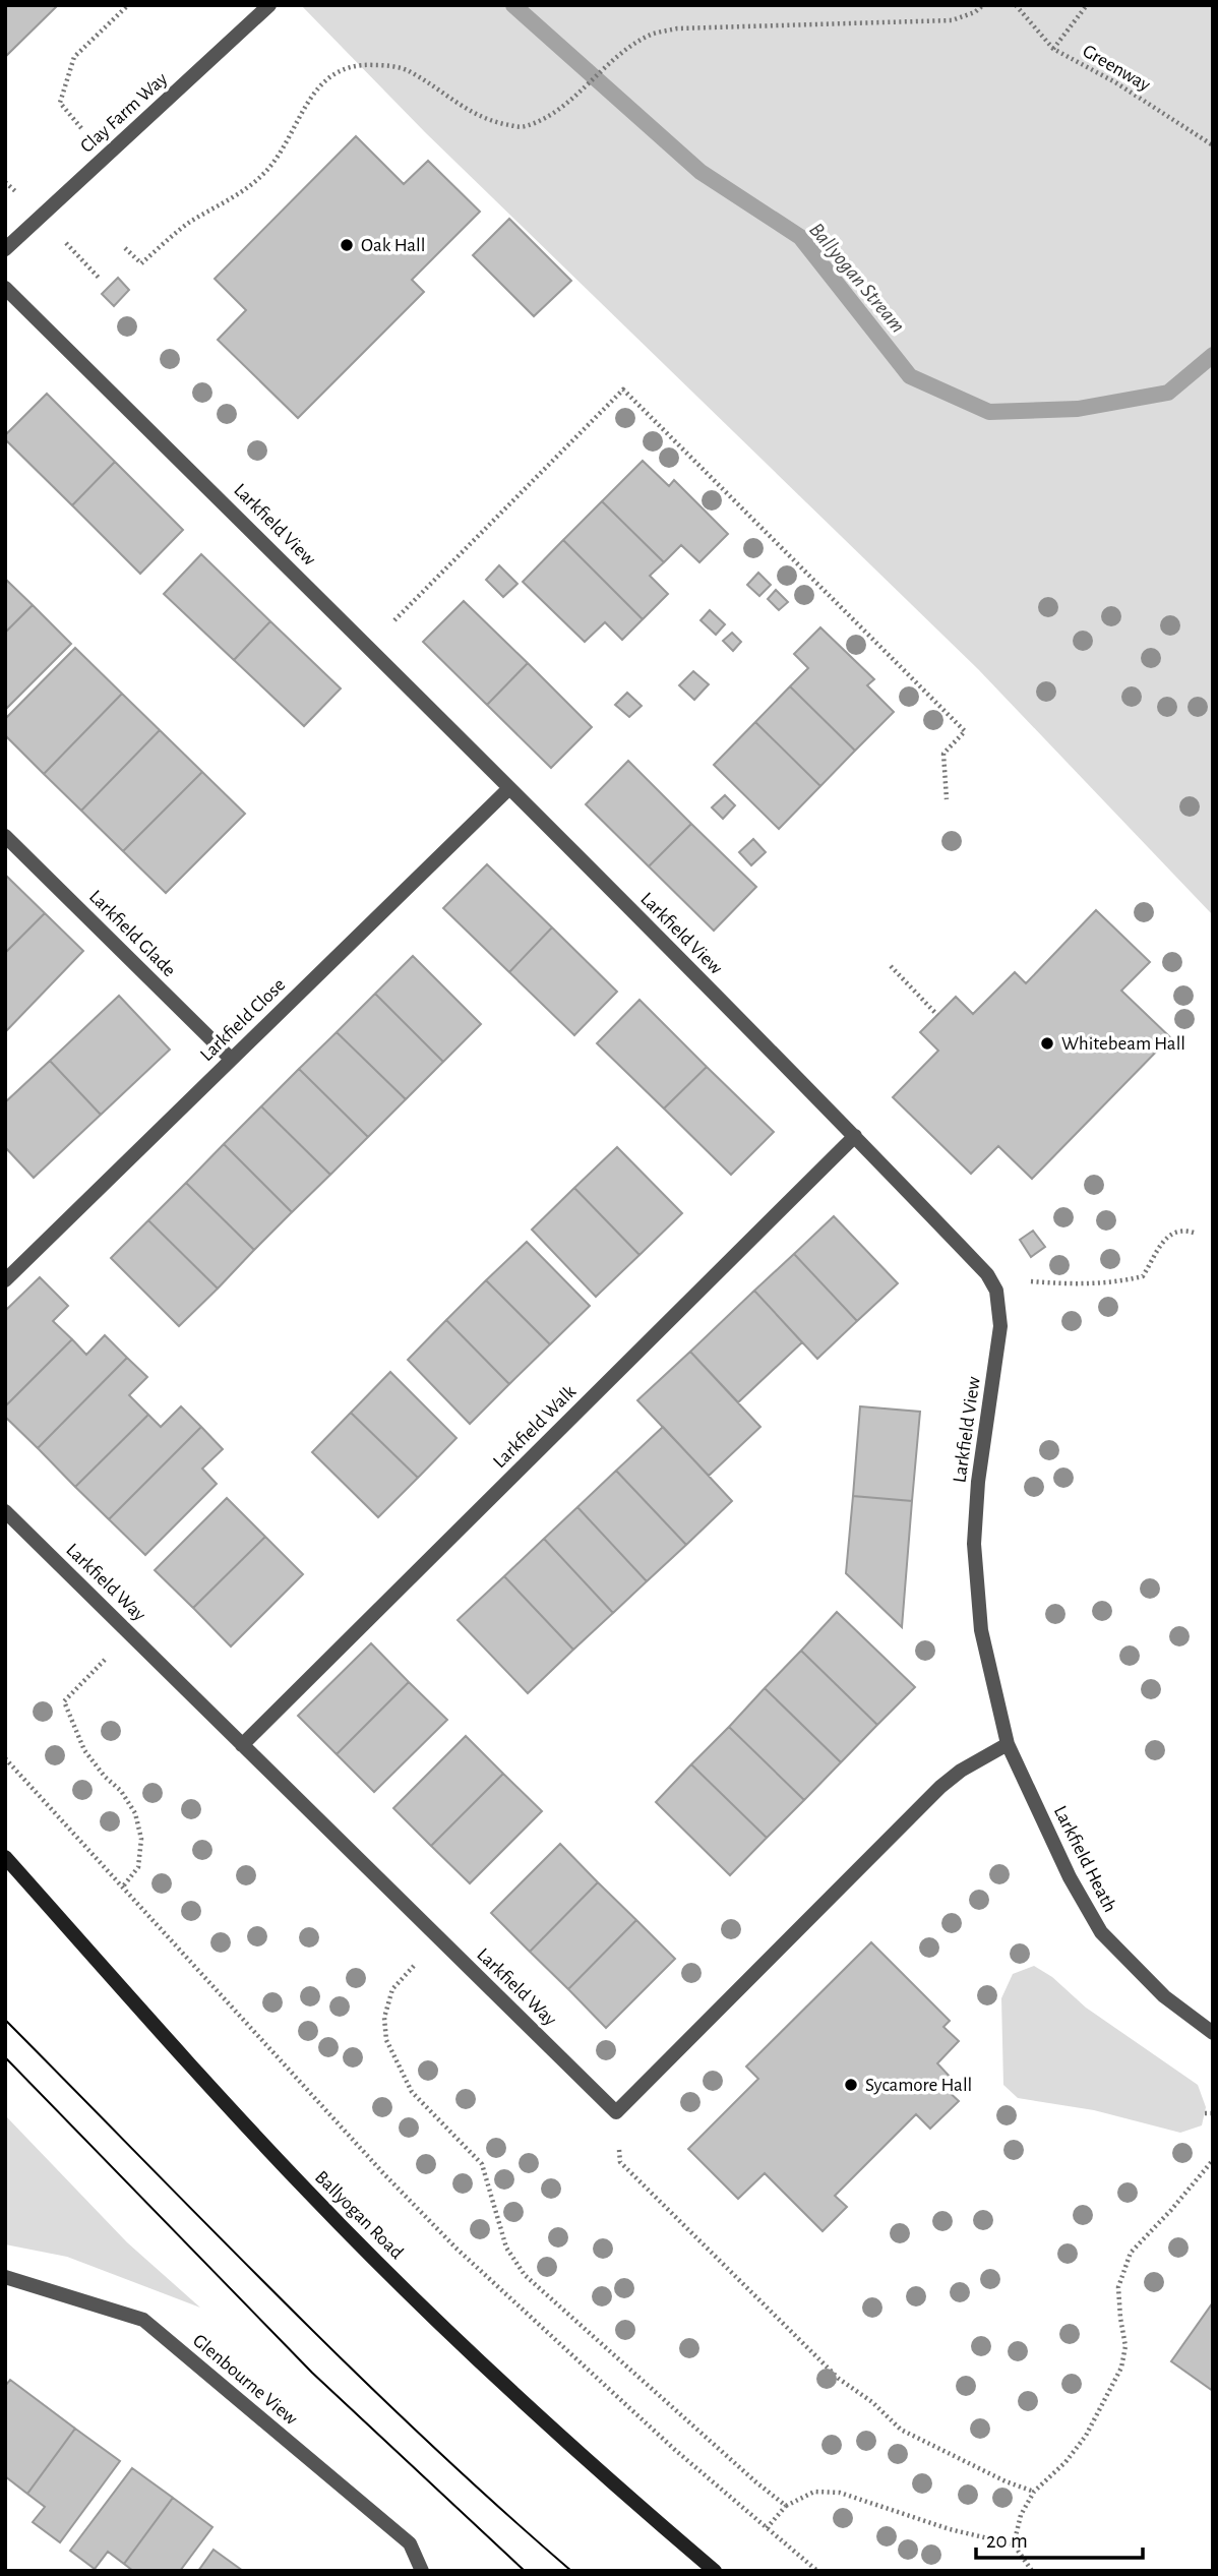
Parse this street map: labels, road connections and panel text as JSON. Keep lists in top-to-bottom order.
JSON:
{
  "streets": {
    "street": [
      "Clay Farm Way",
      "Larkfield View",
      "Larkfield Glade",
      "Larkfield Close",
      "Larkfield Walk",
      "Larkfield Way",
      "Larkfield Heath",
      "Ballyogan Road",
      "Glenbourne View"
    ],
    "path": ["Greenway"]
  },
  "crossings": [
    ["Larkfield View", "Larkfield Close"],
    ["Larkfield View", "Larkfield Walk"],
    ["Larkfield View", "Larkfield Heath"],
    ["Larkfield Glade", "Larkfield Close"],
    ["Larkfield Walk", "Larkfield Way"]
  ],
  "water": ["Ballyogan Stream"],
  "places": ["Oak Hall", "Whitebeam Hall", "Sycamore Hall"],
  "scale_bar": "20 m"
}
